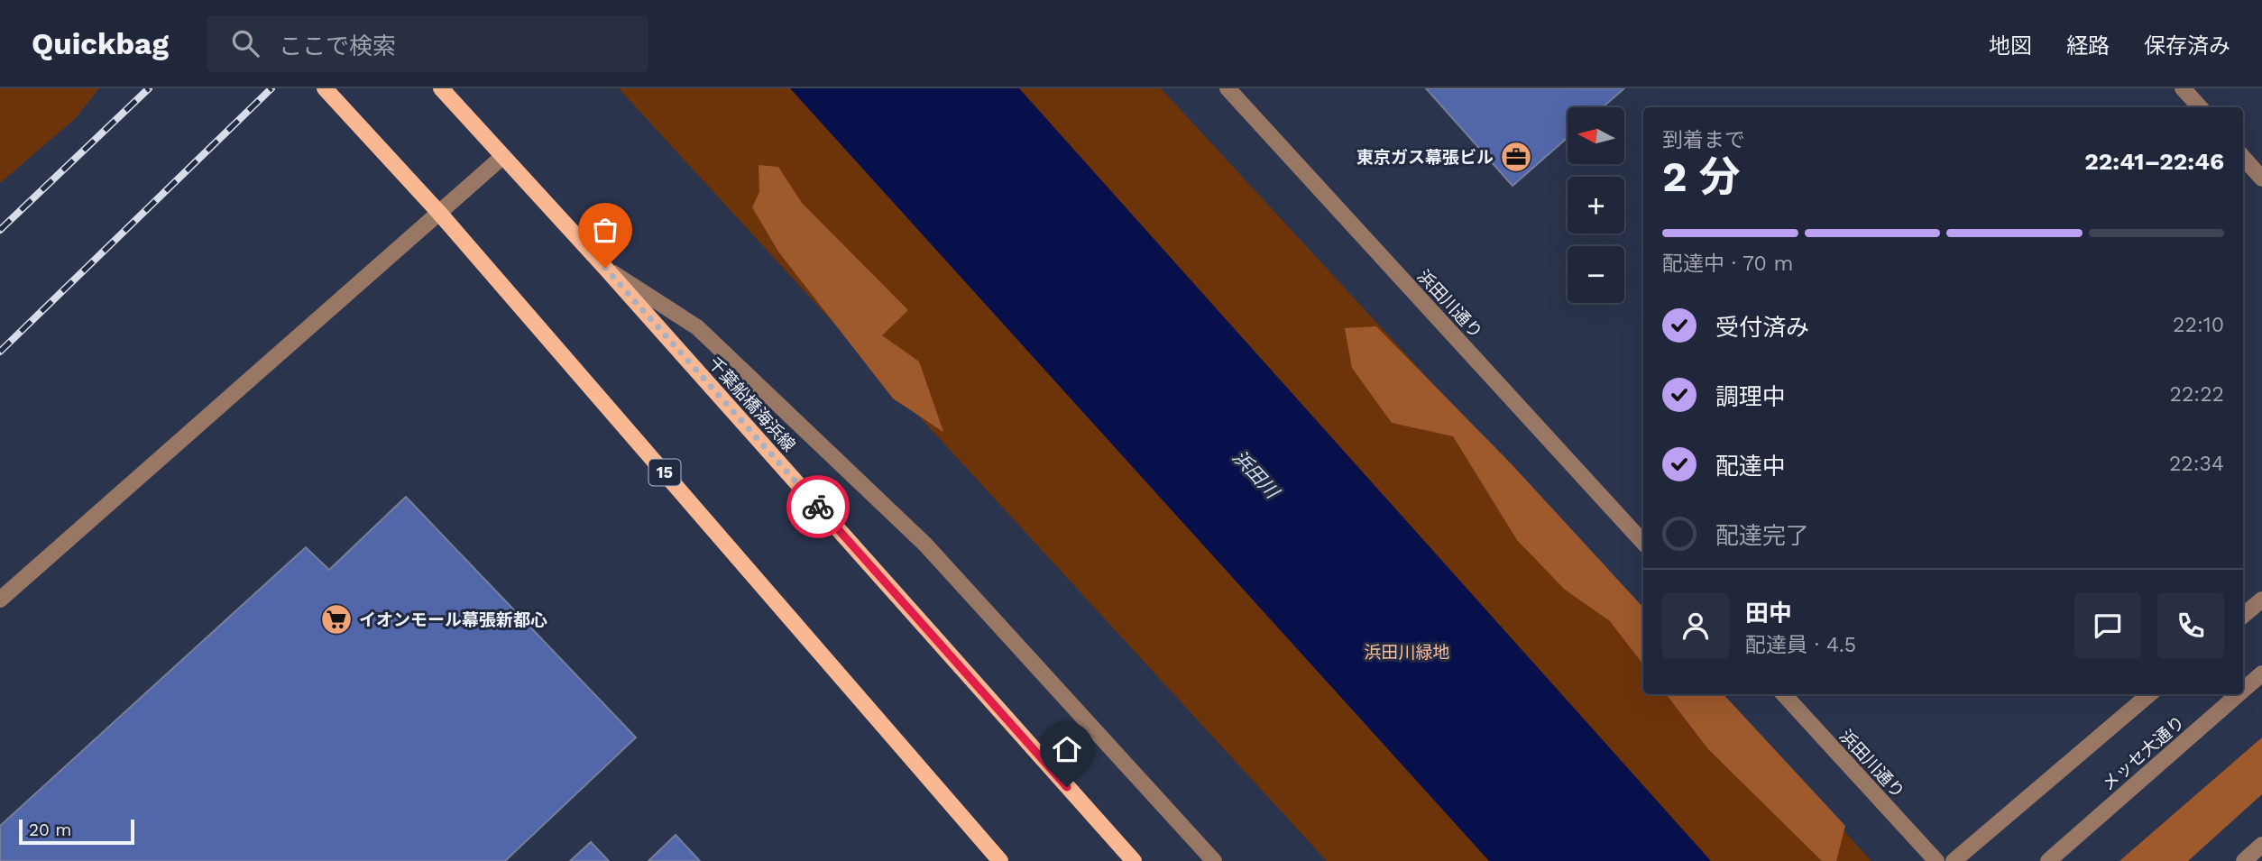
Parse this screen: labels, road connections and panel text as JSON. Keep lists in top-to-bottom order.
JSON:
{
  "streets": {
    "main road": ["千葉船橋海浜線", "15"],
    "street": ["浜田川通り", "メッセ大通り"]
  },
  "water": ["浜田川"],
  "parks": ["浜田川緑地"],
  "places": {
    "office": ["東京ガス幕張ビル"],
    "supermarket": ["イオンモール幕張新都心"]
  },
  "scale_bar": "20 m",
  "north": "left",
  "page": {
    "header": "Quickbag",
    "search": "ここで検索",
    "nav": ["地図", "経路", "保存済み"],
    "map_buttons": ["+", "−"],
    "heading": ["2 分", "到着まで", "22:41–22:46"],
    "panel": ["田中", "配達員 · 4.5"],
    "bar": "配達中 · 70 m",
    "list": [
      ["受付済み", "22:10"],
      ["調理中", "22:22"],
      ["配達中", "22:34"],
      "配達完了"
    ],
    "scale": "20 m"
  }
}
